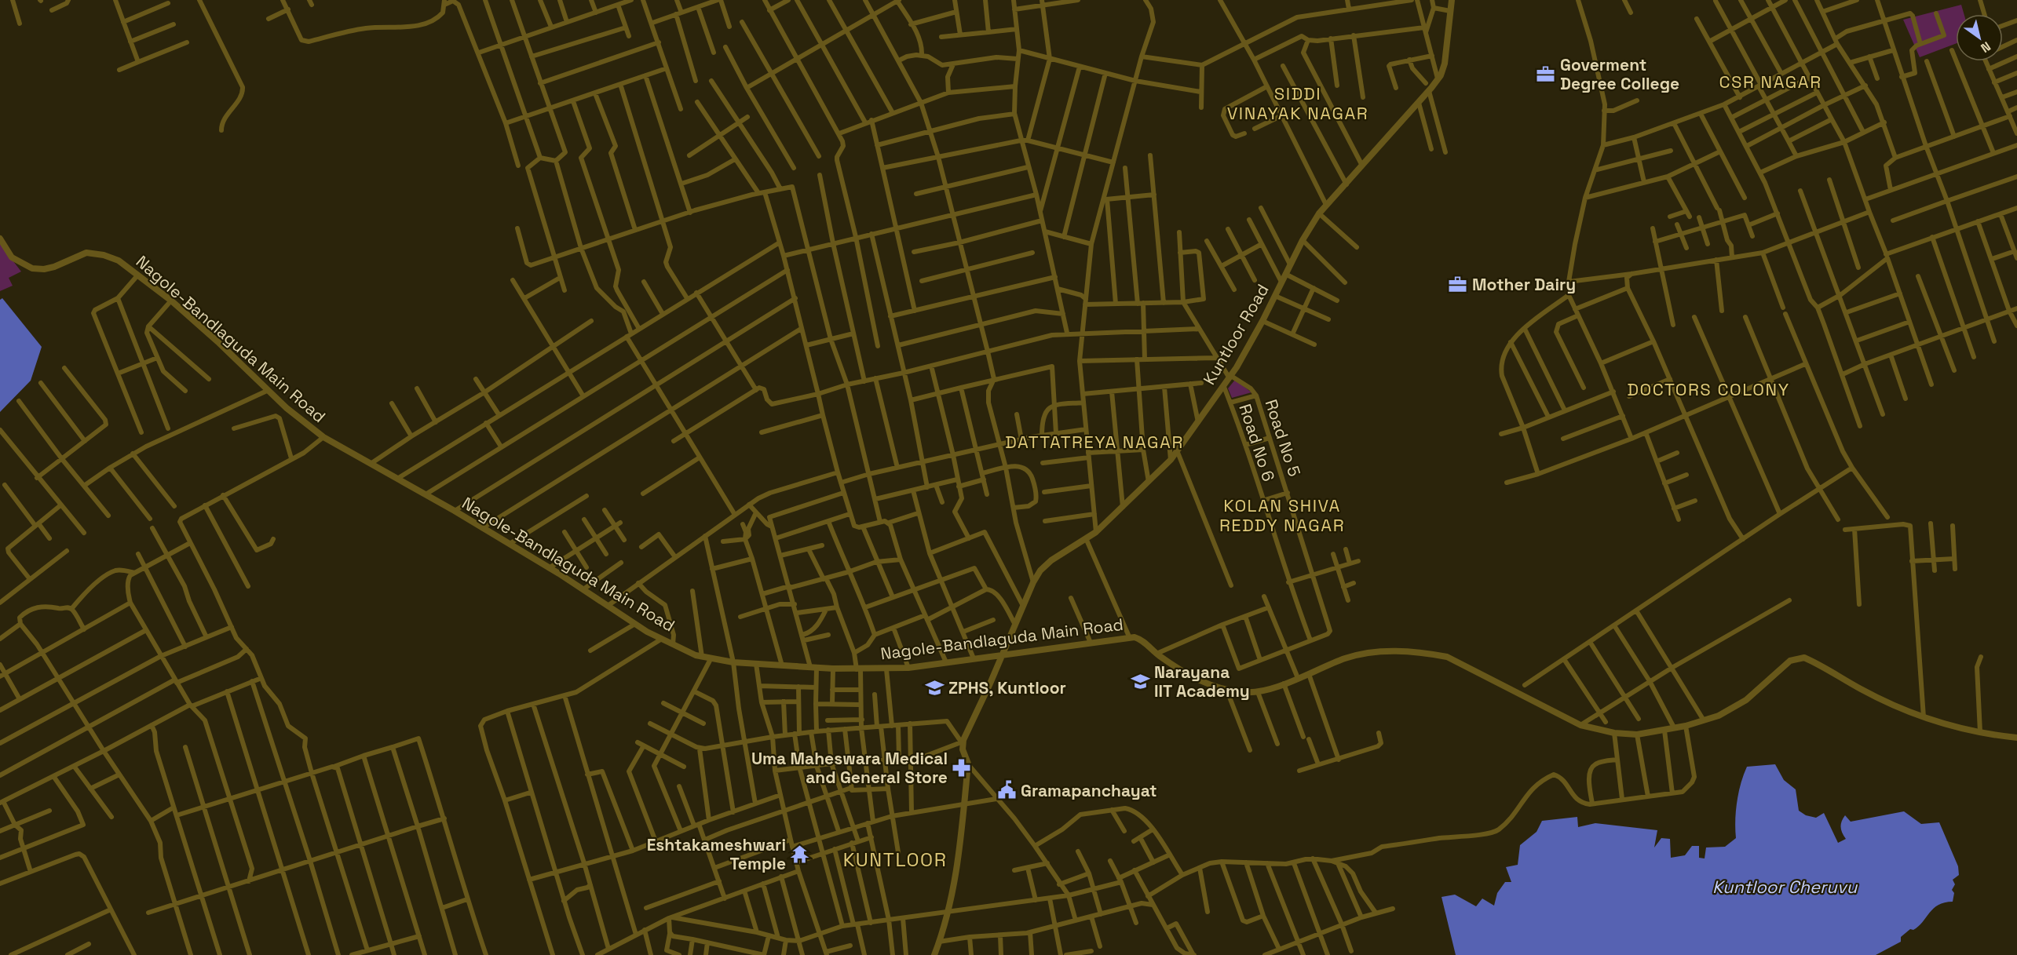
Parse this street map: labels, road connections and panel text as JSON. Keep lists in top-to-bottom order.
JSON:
{
  "streets": {
    "street": [
      "Kuntloor Road",
      "Nagole-Bandlaguda Main Road",
      "Road No 5",
      "Road No 6"
    ]
  },
  "crossings": [
    ["Kuntloor Road", "Nagole-Bandlaguda Main Road"],
    ["Kuntloor Road", "Road No 5"],
    ["Kuntloor Road", "Road No 6"],
    ["Road No 5", "Road No 6"]
  ],
  "districts": [
    "CSR NAGAR",
    "SIDDI VINAYAK NAGAR",
    "DOCTORS COLONY",
    "DATTATREYA NAGAR",
    "KOLAN SHIVA REDDY NAGAR",
    "KUNTLOOR"
  ],
  "water": ["Kuntloor Cheruvu"],
  "places": {
    "office": ["Goverment Degree College", "Mother Dairy"],
    "school or university": ["Narayana IIT Academy", "ZPHS, Kuntloor"],
    "pharmacy": ["Uma Maheswara Medical and General Store"],
    "public building": ["Gramapanchayat"],
    "temple": ["Eshtakameshwari Temple"]
  },
  "north": "bottom right"
}
